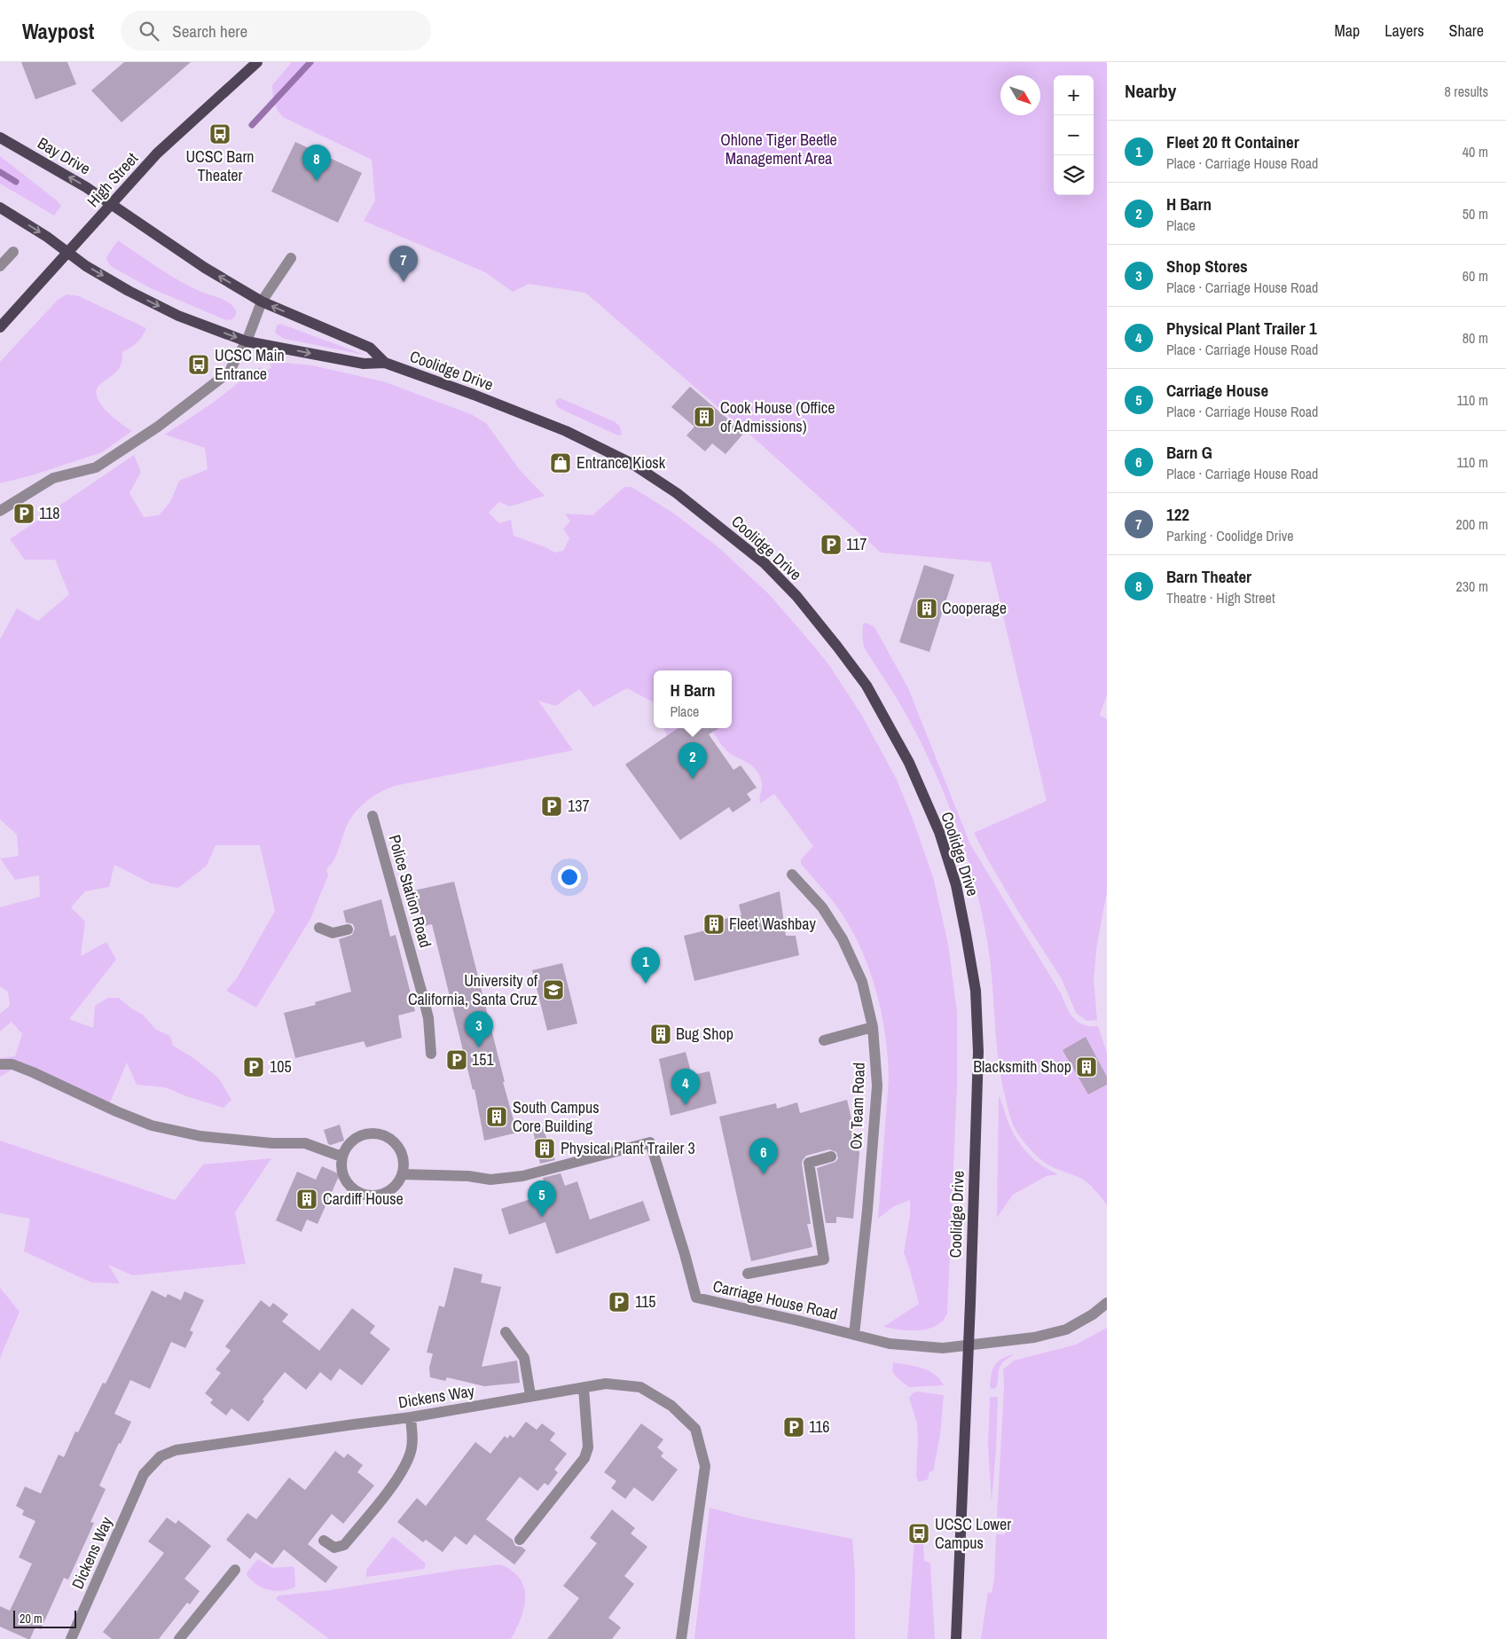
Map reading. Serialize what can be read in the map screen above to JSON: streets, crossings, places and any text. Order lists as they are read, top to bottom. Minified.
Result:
{"streets":{"main road":["Bay Drive","High Street","Coolidge Drive"],"street":["Police Station Road","Ox Team Road","Carriage House Road","Dickens Way"]},"crossings":[["Bay Drive","High Street"],["Bay Drive","Coolidge Drive"],["High Street","Coolidge Drive"],["Coolidge Drive","Carriage House Road"],["Ox Team Road","Carriage House Road"]],"parks":["Ohlone Tiger Beetle Management Area"],"places":{"bus stop":["UCSC Barn Theater","UCSC Main Entrance","UCSC Lower Campus"],"building":["Cook House (Office of Admissions)","Cooperage","Fleet Washbay","Bug Shop","Blacksmith Shop","South Campus Core Building","Physical Plant Trailer 3","Cardiff House"],"shop":["Entrance Kiosk"],"parking":["118","117","137","151","105","115","116"],"school or university":["University of California, Santa Cruz"]},"scale_bar":"20 m","north":"bottom right","page":{"header":"Waypost","search":"Search here","nav":["Map","Layers","Share"],"heading":["Nearby","8 results"],"map_buttons":["+","−"],"list":[{"mark":"1","name":"Fleet 20 ft Container","note":"Place · Carriage House Road","value":"40 m"},{"mark":"2","name":"H Barn","note":"Place","value":"50 m"},{"mark":"3","name":"Shop Stores","note":"Place · Carriage House Road","value":"60 m"},{"mark":"4","name":"Physical Plant Trailer 1","note":"Place · Carriage House Road","value":"80 m"},{"mark":"5","name":"Carriage House","note":"Place · Carriage House Road","value":"110 m"},{"mark":"6","name":"Barn G","note":"Place · Carriage House Road","value":"110 m"},{"mark":"7","name":"122","note":"Parking · Coolidge Drive","value":"200 m"},{"mark":"8","name":"Barn Theater","note":"Theatre · High Street","value":"230 m"}],"pins":["8","7","2","1","3","4","6","5"],"popup":["H Barn","Place"],"scale":"20 m"}}
